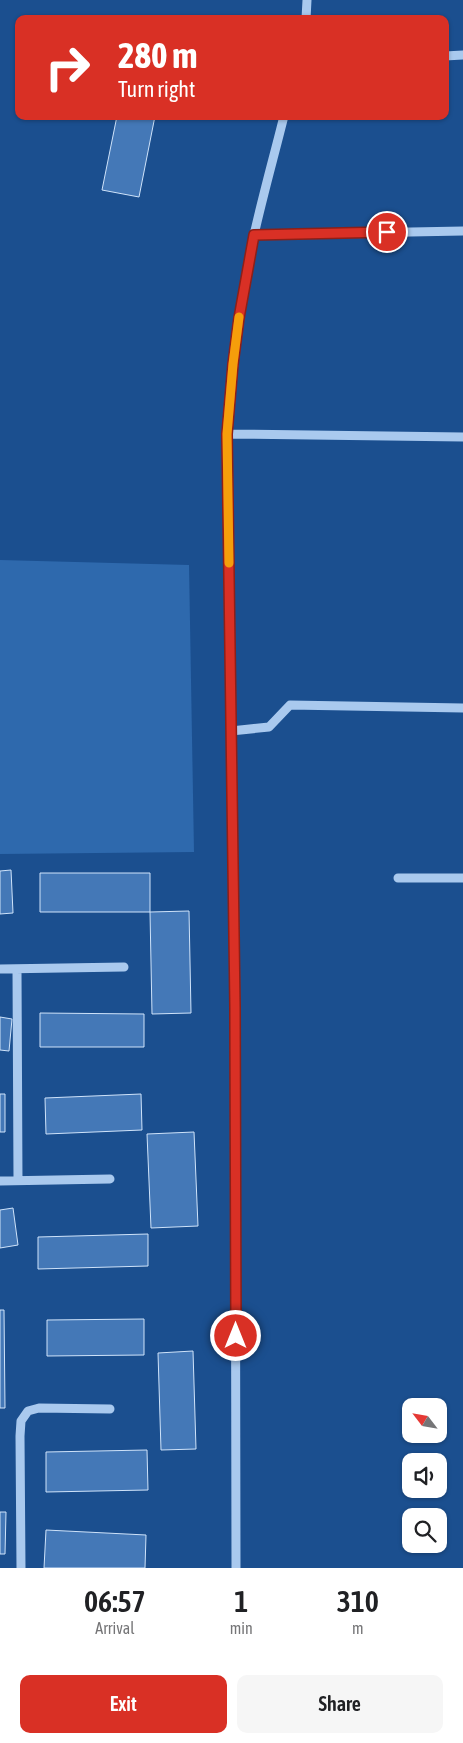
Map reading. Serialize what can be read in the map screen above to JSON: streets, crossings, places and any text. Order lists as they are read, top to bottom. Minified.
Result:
{"north":"top left","page":{"turn":["280 m","Turn right"],"eta":["06:57","Arrival","1","min","310","m"],"buttons":["Exit","Share"]}}
